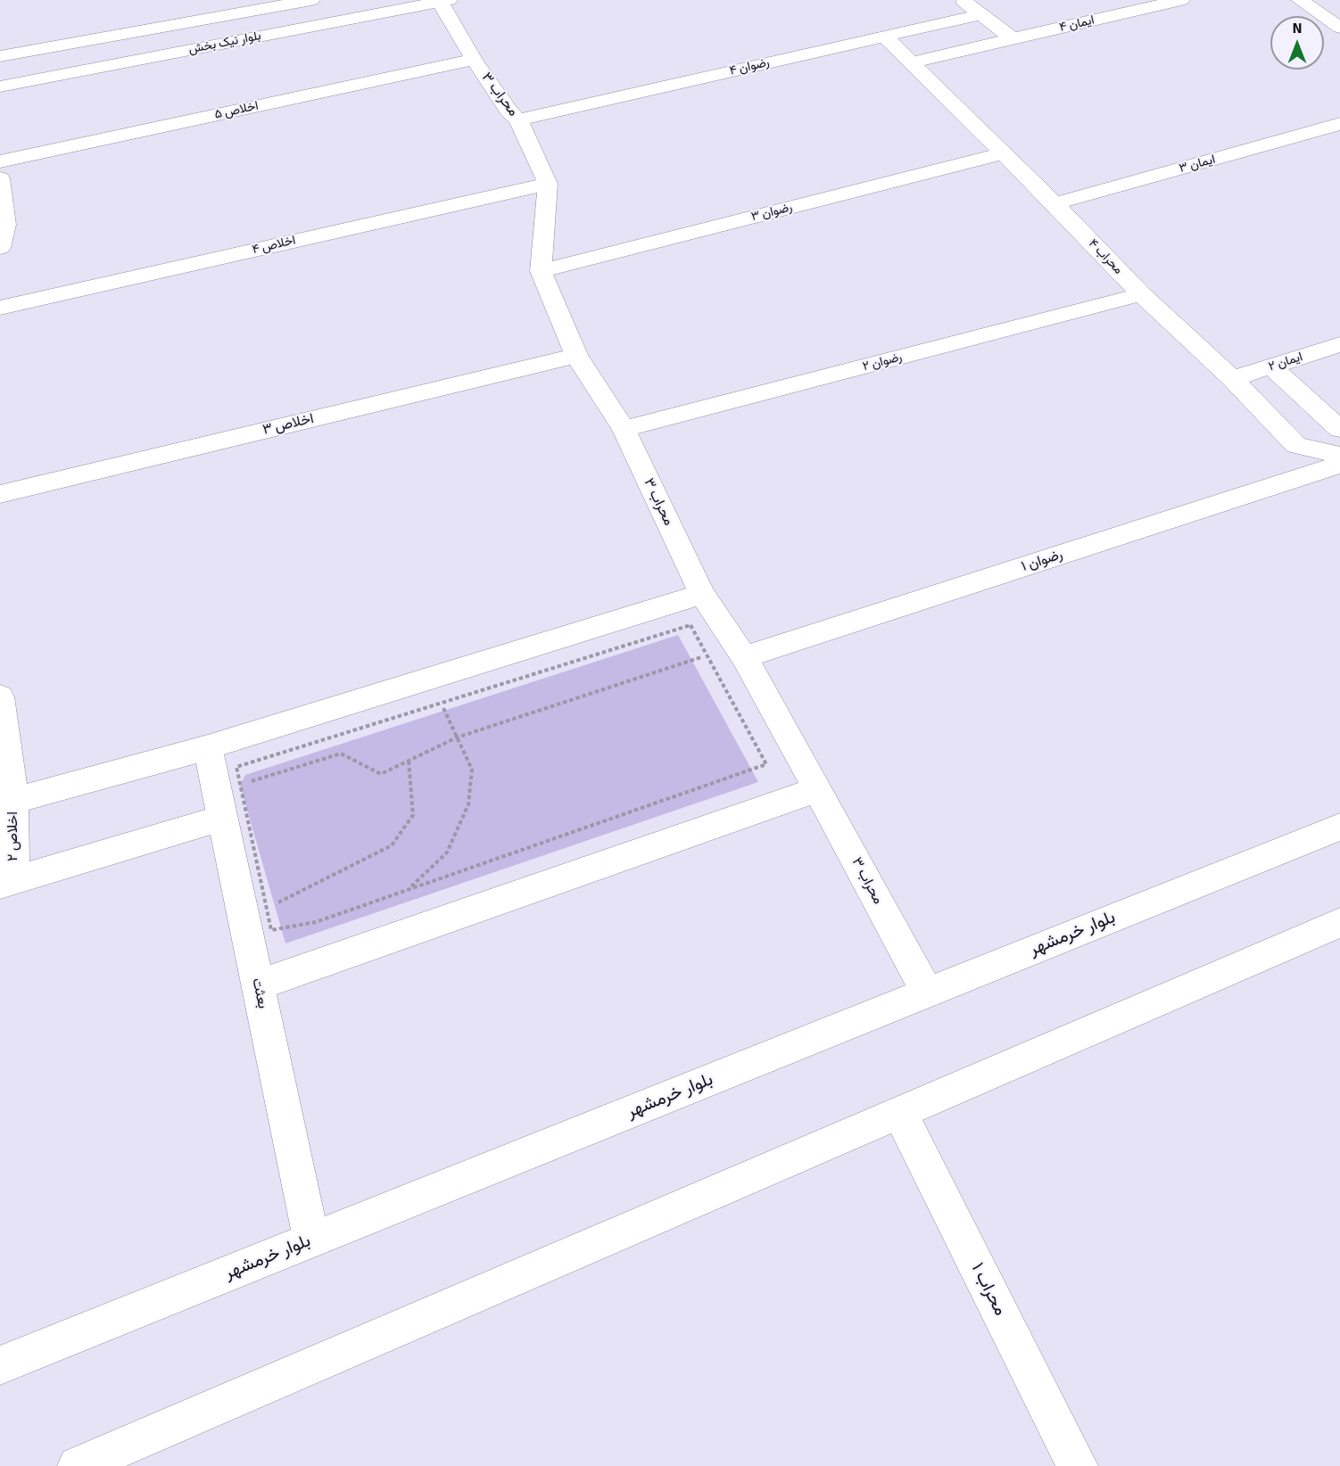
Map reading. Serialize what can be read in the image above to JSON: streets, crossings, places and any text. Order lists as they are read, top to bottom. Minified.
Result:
{"streets":{"street":["ایمان ۴","بلوار نیک بخش","رضوان ۴","محراب ۳","اخلاص ۵","ایمان ۳","رضوان ۳","اخلاص ۴","محراب ۴","رضوان ۲","ایمان ۲","اخلاص ۳","رضوان ۱","اخلاص ۲","بلوار خرمشهر","بعثت","محراب ۱"]},"crossings":[["ایمان ۴","محراب ۴"],["بلوار نیک بخش","محراب ۳"],["رضوان ۴","محراب ۳"],["رضوان ۴","محراب ۴"],["محراب ۳","اخلاص ۵"],["محراب ۳","رضوان ۳"],["محراب ۳","اخلاص ۴"],["محراب ۳","رضوان ۲"],["محراب ۳","اخلاص ۳"],["محراب ۳","رضوان ۱"],["محراب ۳","بلوار خرمشهر"],["ایمان ۳","محراب ۴"],["رضوان ۳","محراب ۴"],["محراب ۴","رضوان ۲"],["محراب ۴","ایمان ۲"],["بلوار خرمشهر","بعثت"]],"north":"top"}
